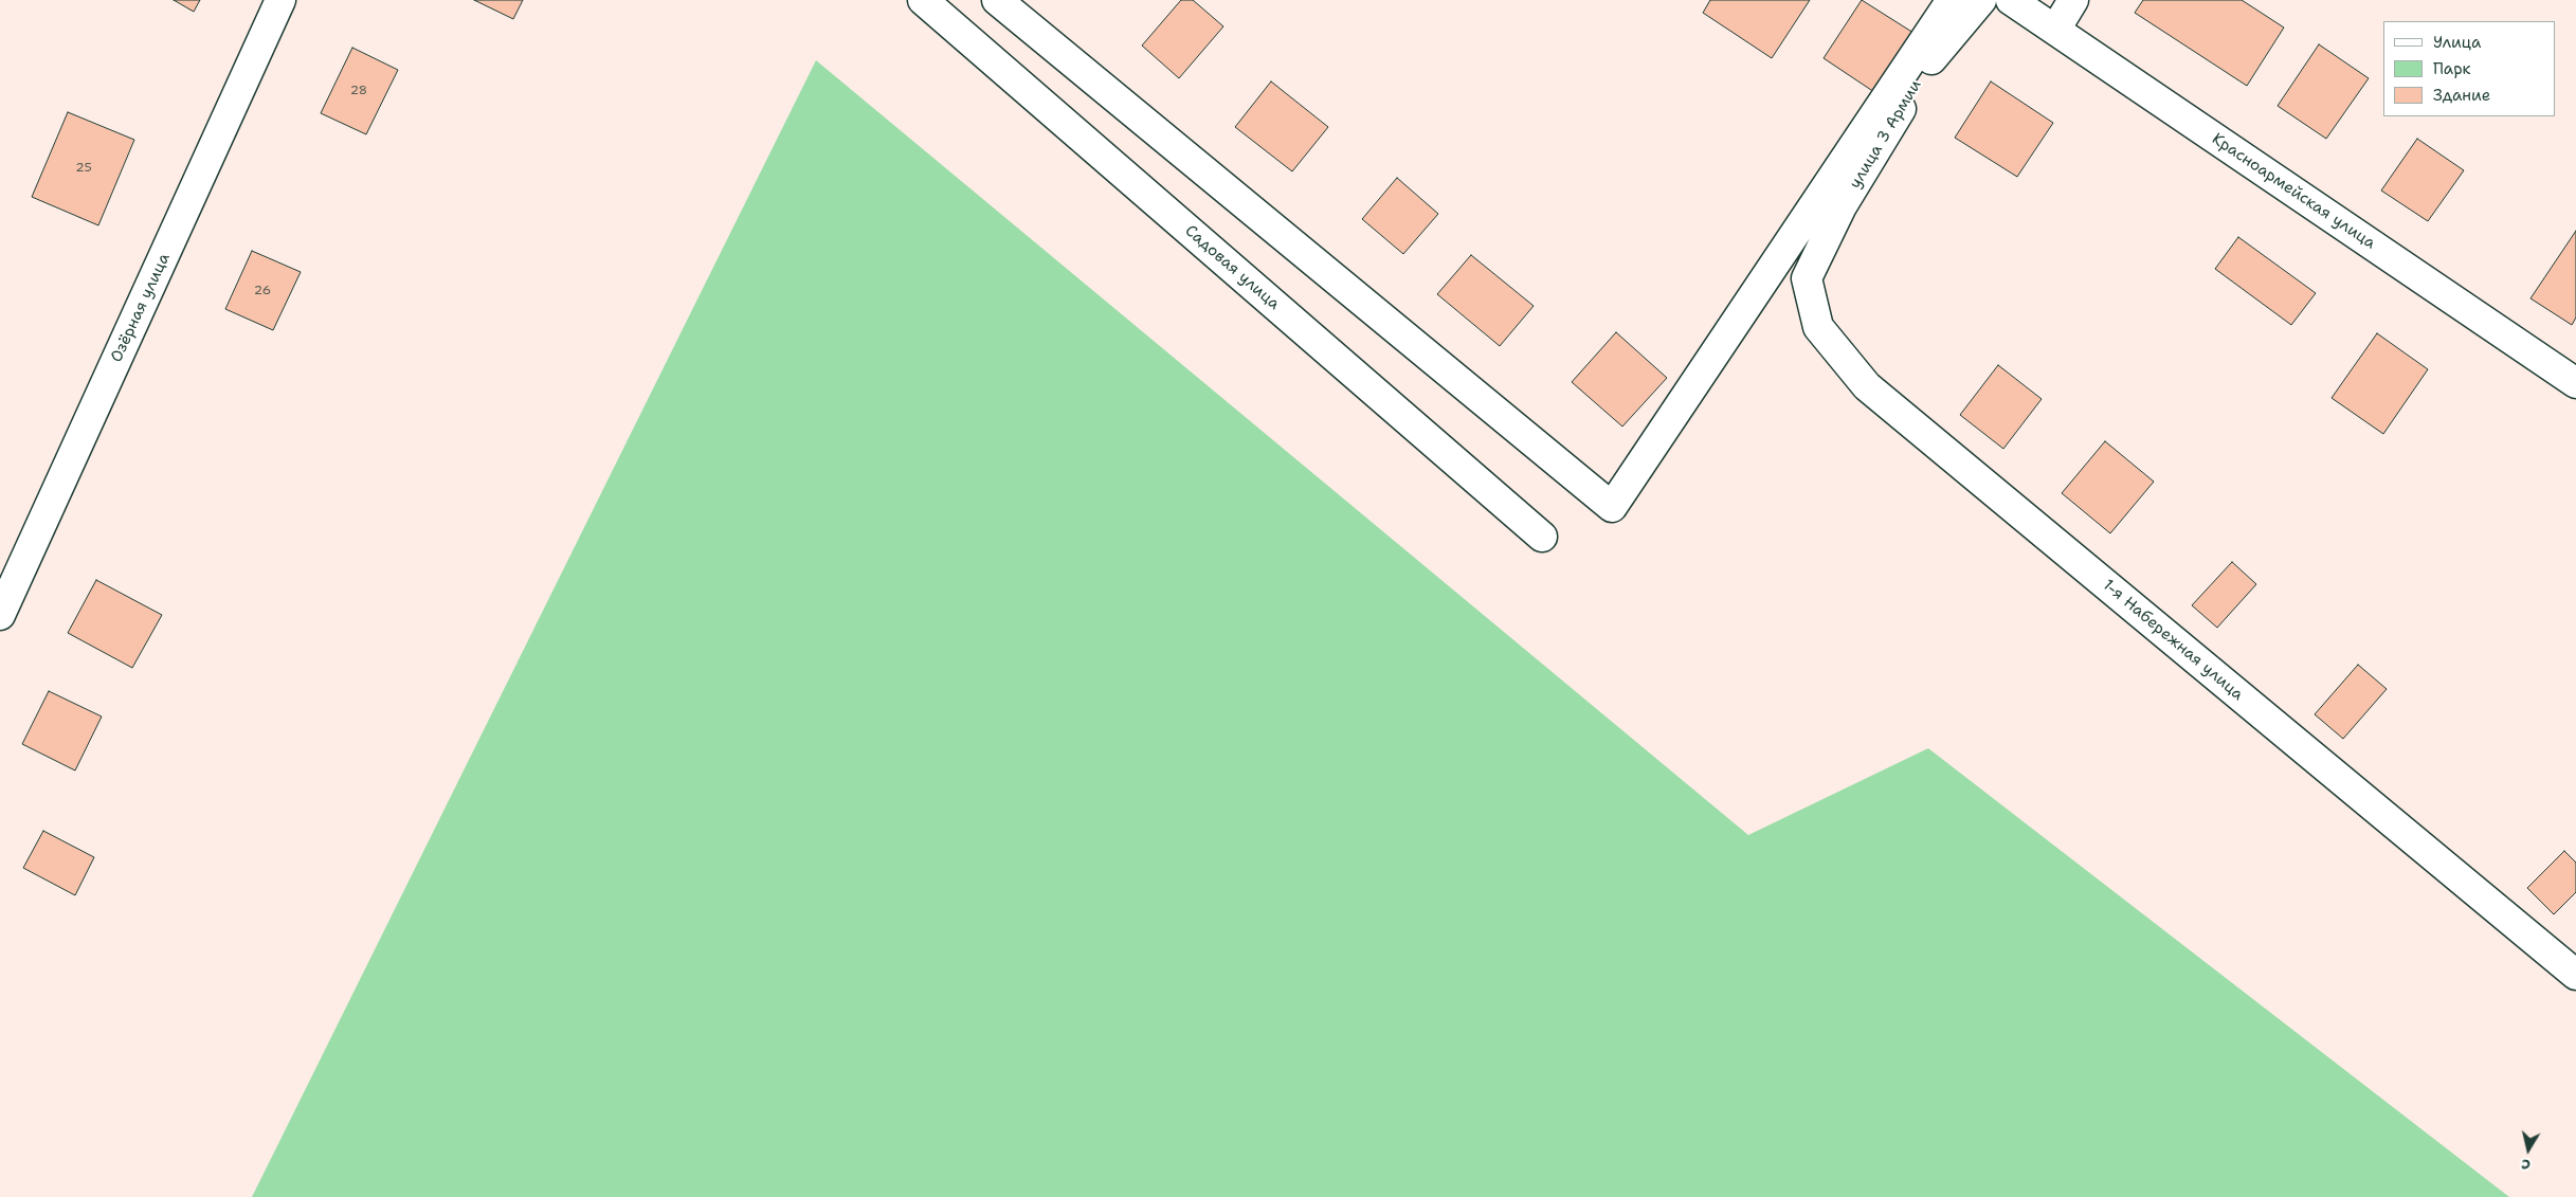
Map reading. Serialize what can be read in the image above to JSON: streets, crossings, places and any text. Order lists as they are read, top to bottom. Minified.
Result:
{"streets":{"street":["улица 3 Армии","Красноармейская улица","Садовая улица","Озёрная улица","1-я Набережная улица"]},"crossings":[["улица 3 Армии","1-я Набережная улица"]],"house_numbers":["28","25","26"],"legend":["Улица","Парк","Здание"],"north":"bottom"}
